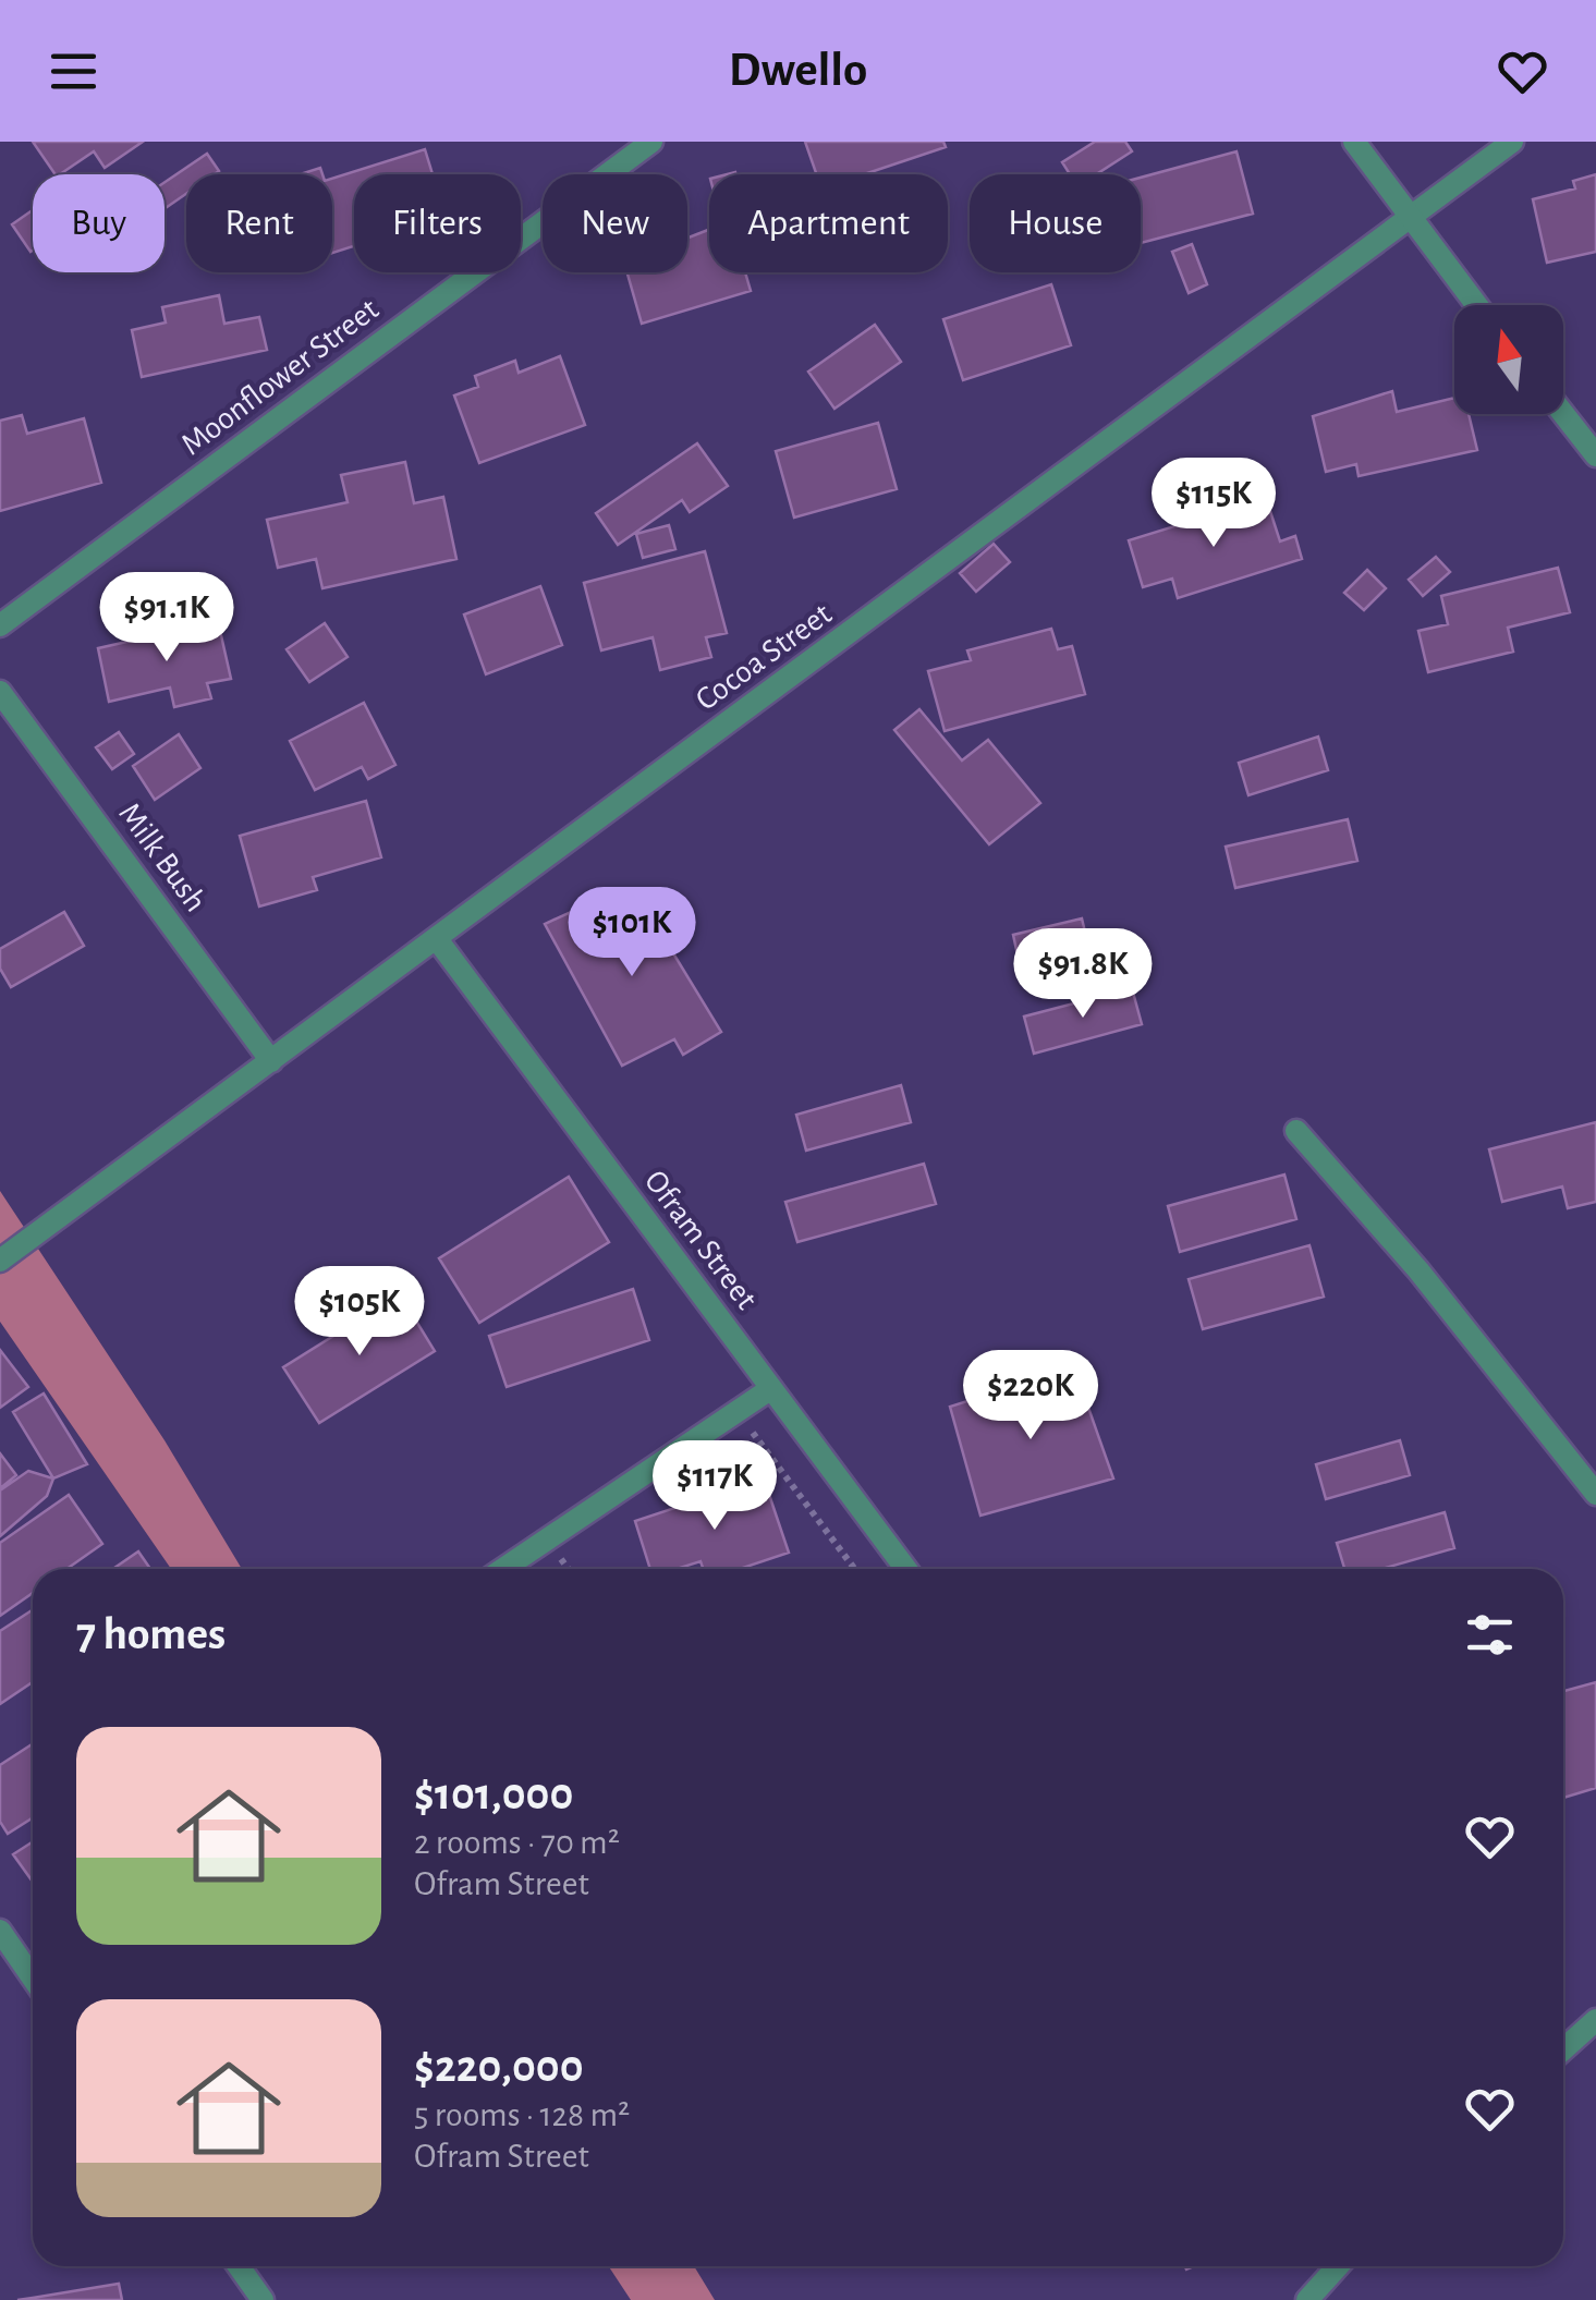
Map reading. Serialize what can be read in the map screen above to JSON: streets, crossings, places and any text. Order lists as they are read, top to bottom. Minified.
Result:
{"streets":{"street":["Moonflower Street","Cocoa Street","Milk Bush","Ofram Street"]},"crossings":[["Cocoa Street","Milk Bush"],["Cocoa Street","Ofram Street"]],"north":"top","page":{"header":"Dwello","chip":["Buy","Rent","Filters","New","Apartment","House"],"price":["$115K","$91.1K","$101K","$91.8K","$105K","$220K","$117K"],"heading":"7 homes","list":[{"name":"$101,000","note":"2 rooms · 70 m² · Ofram Street"},{"name":"$220,000","note":"5 rooms · 128 m² · Ofram Street"}]}}
